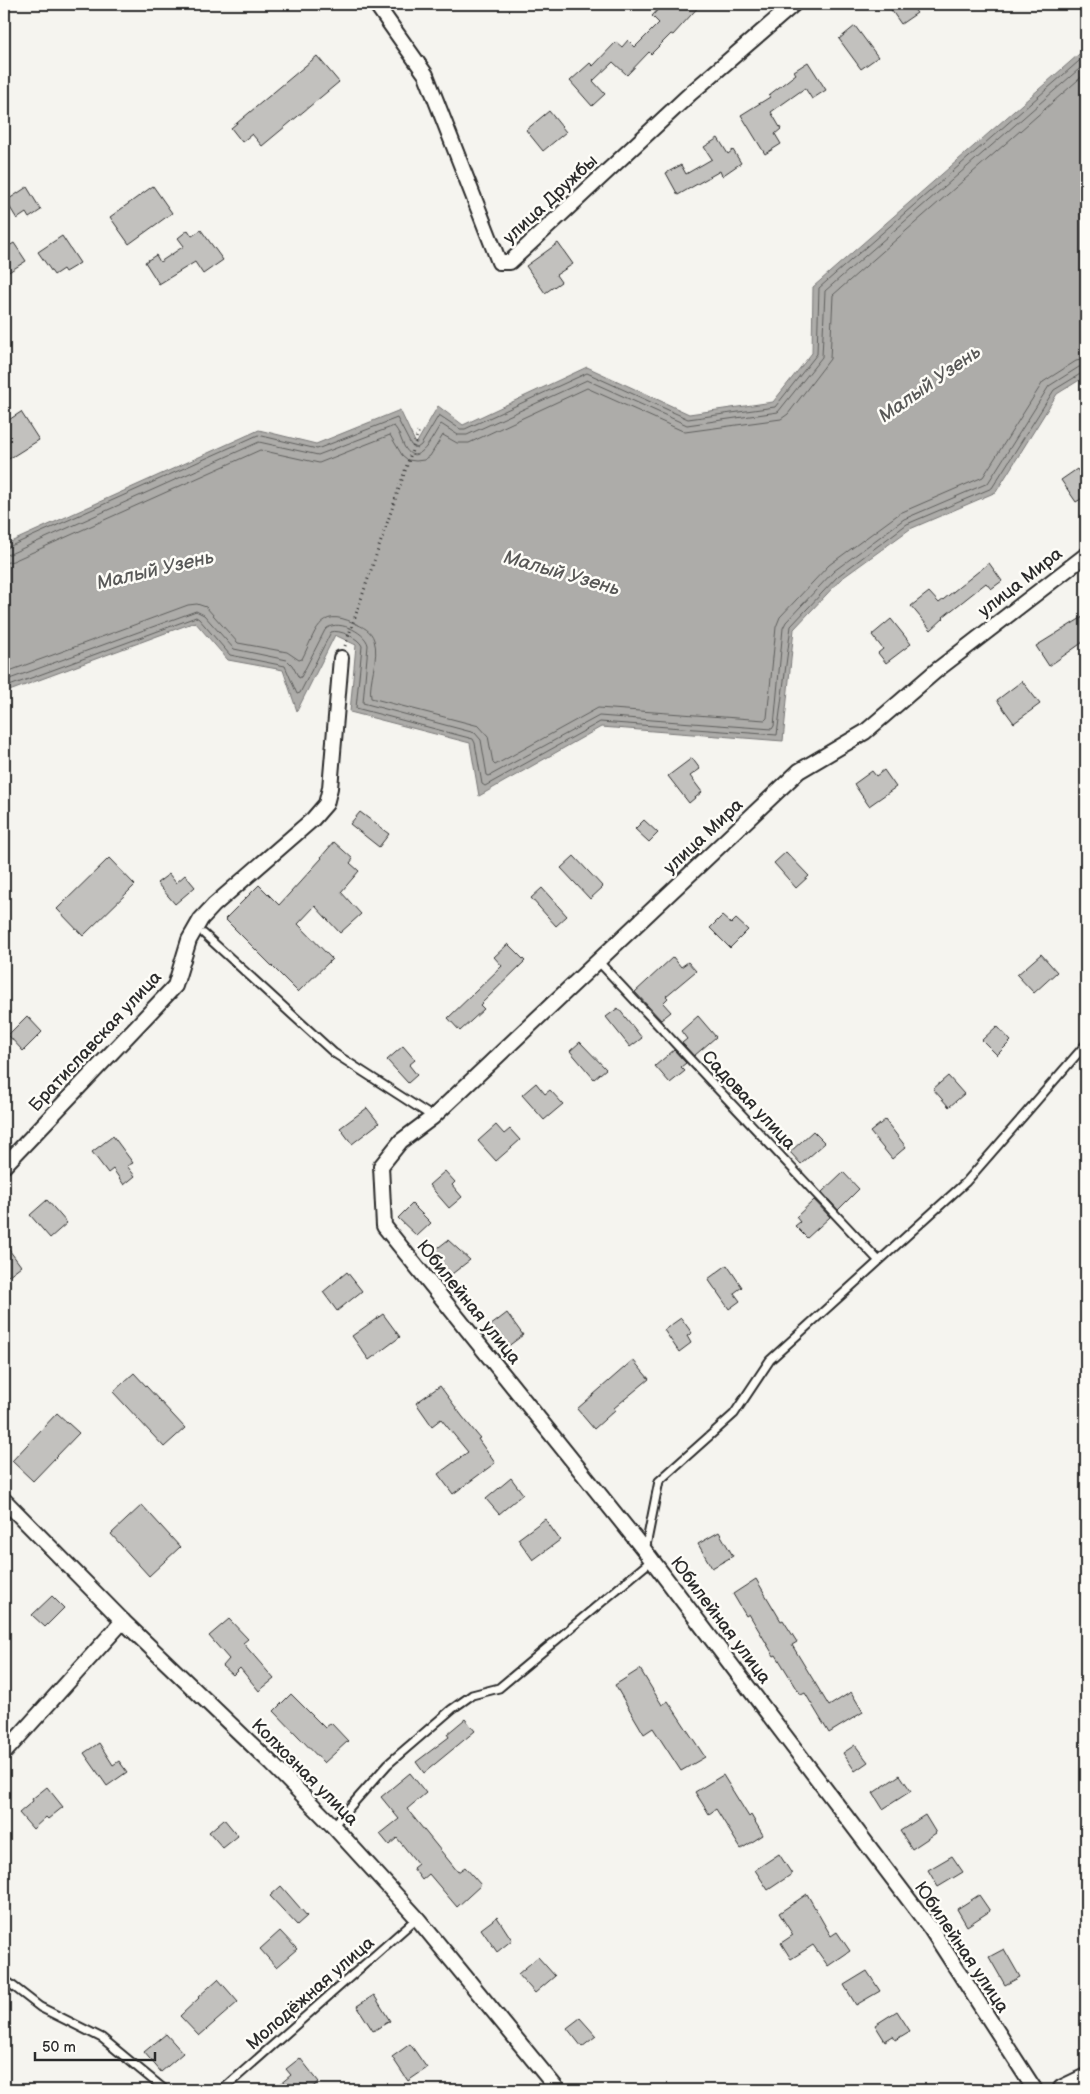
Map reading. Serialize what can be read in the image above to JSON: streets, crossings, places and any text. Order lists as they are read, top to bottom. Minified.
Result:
{"streets":{"street":["улица Дружбы","улица Мира","Братиславская улица","Юбилейная улица","Колхозная улица"],"lane":["Садовая улица","Молодёжная улица"]},"crossings":[["улица Мира","Садовая улица"],["улица Мира","Юбилейная улица"],["Колхозная улица","Молодёжная улица"]],"water":["Малый Узень"],"scale_bar":"50 m"}
